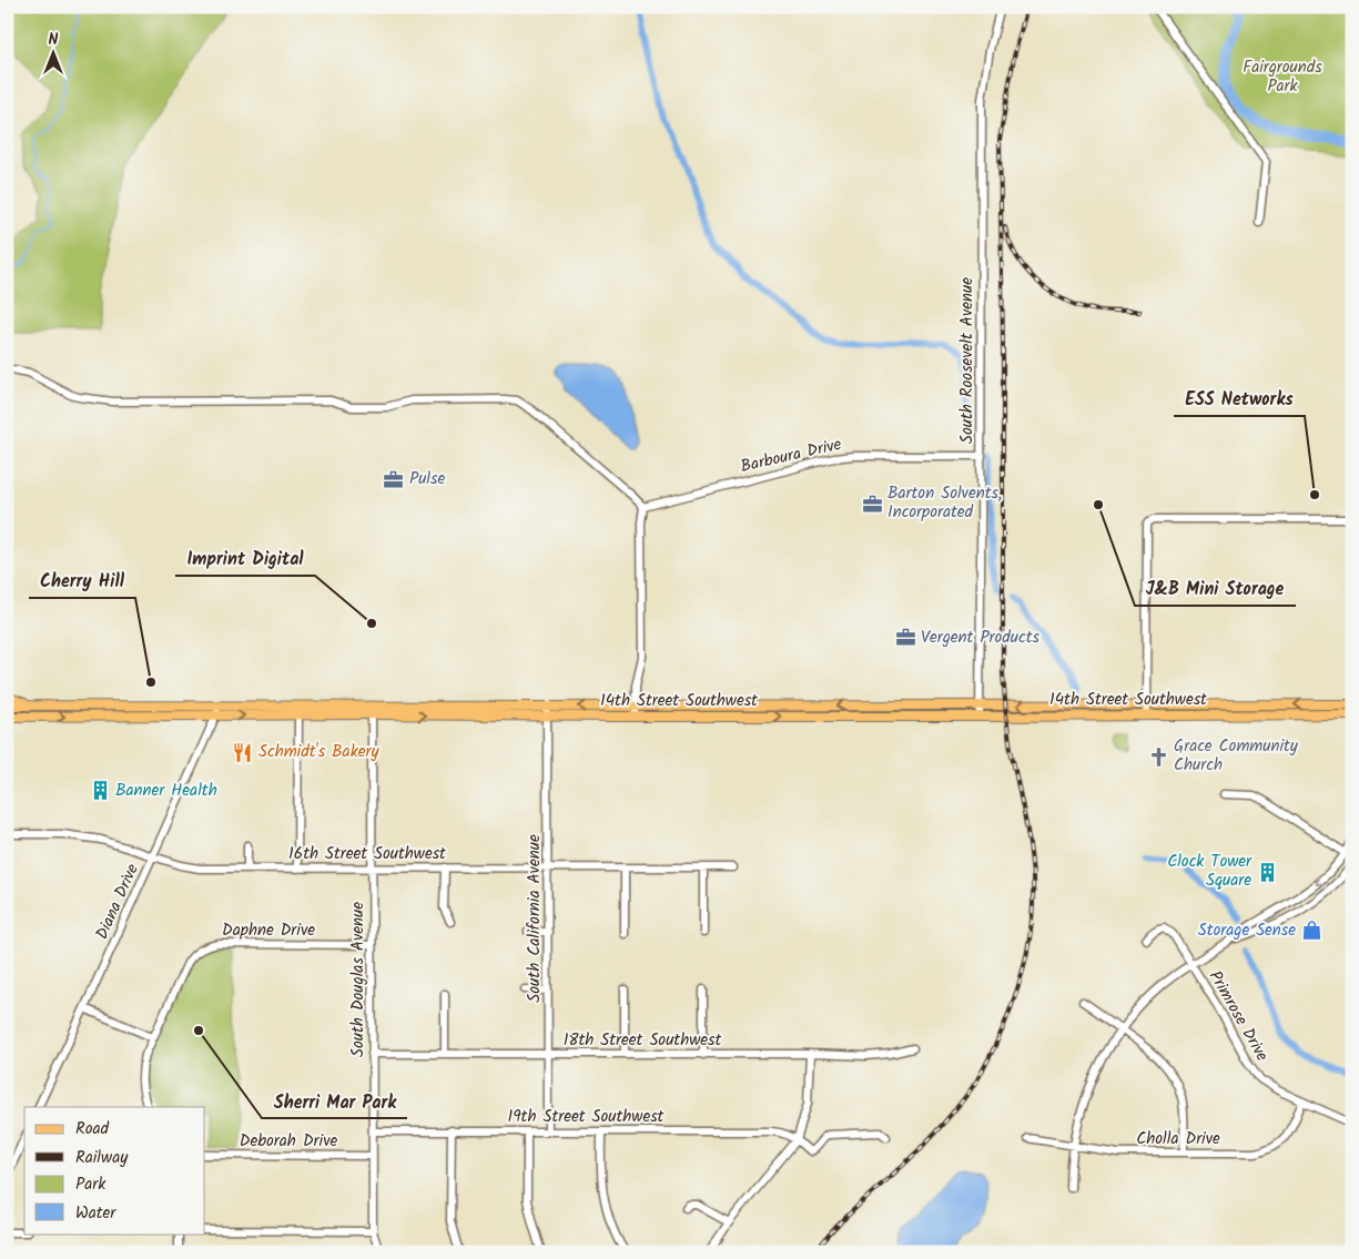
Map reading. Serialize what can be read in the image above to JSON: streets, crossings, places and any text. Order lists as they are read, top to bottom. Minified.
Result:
{"streets":{"main road":["14th Street Southwest"],"street":["South Roosevelt Avenue","Barboura Drive","16th Street Southwest","Diana Drive","South California Avenue","Daphne Drive","South Douglas Avenue","Primrose Drive","18th Street Southwest","19th Street Southwest","Cholla Drive","Deborah Drive"]},"crossings":[["South Roosevelt Avenue","Barboura Drive"],["South Roosevelt Avenue","14th Street Southwest"],["14th Street Southwest","Diana Drive"],["14th Street Southwest","South California Avenue"],["14th Street Southwest","South Douglas Avenue"],["16th Street Southwest","Diana Drive"],["16th Street Southwest","South California Avenue"],["16th Street Southwest","South Douglas Avenue"],["South California Avenue","18th Street Southwest"],["South California Avenue","19th Street Southwest"],["Daphne Drive","South Douglas Avenue"],["South Douglas Avenue","18th Street Southwest"],["South Douglas Avenue","19th Street Southwest"],["South Douglas Avenue","Deborah Drive"],["Primrose Drive","Cholla Drive"]],"parks":["Fairgrounds Park"],"places":{"office":["Pulse","Barton Solvents, Incorporated","Vergent Products"],"other":["ESS Networks","J&B Mini Storage","Imprint Digital","Cherry Hill","Sherri Mar Park"],"restaurant":["Schmidt's Bakery"],"church":["Grace Community Church"],"building":["Banner Health","Clock Tower Square"],"shop":["Storage Sense"]},"legend":["Road","Railway","Park","Water"],"north":"top"}
